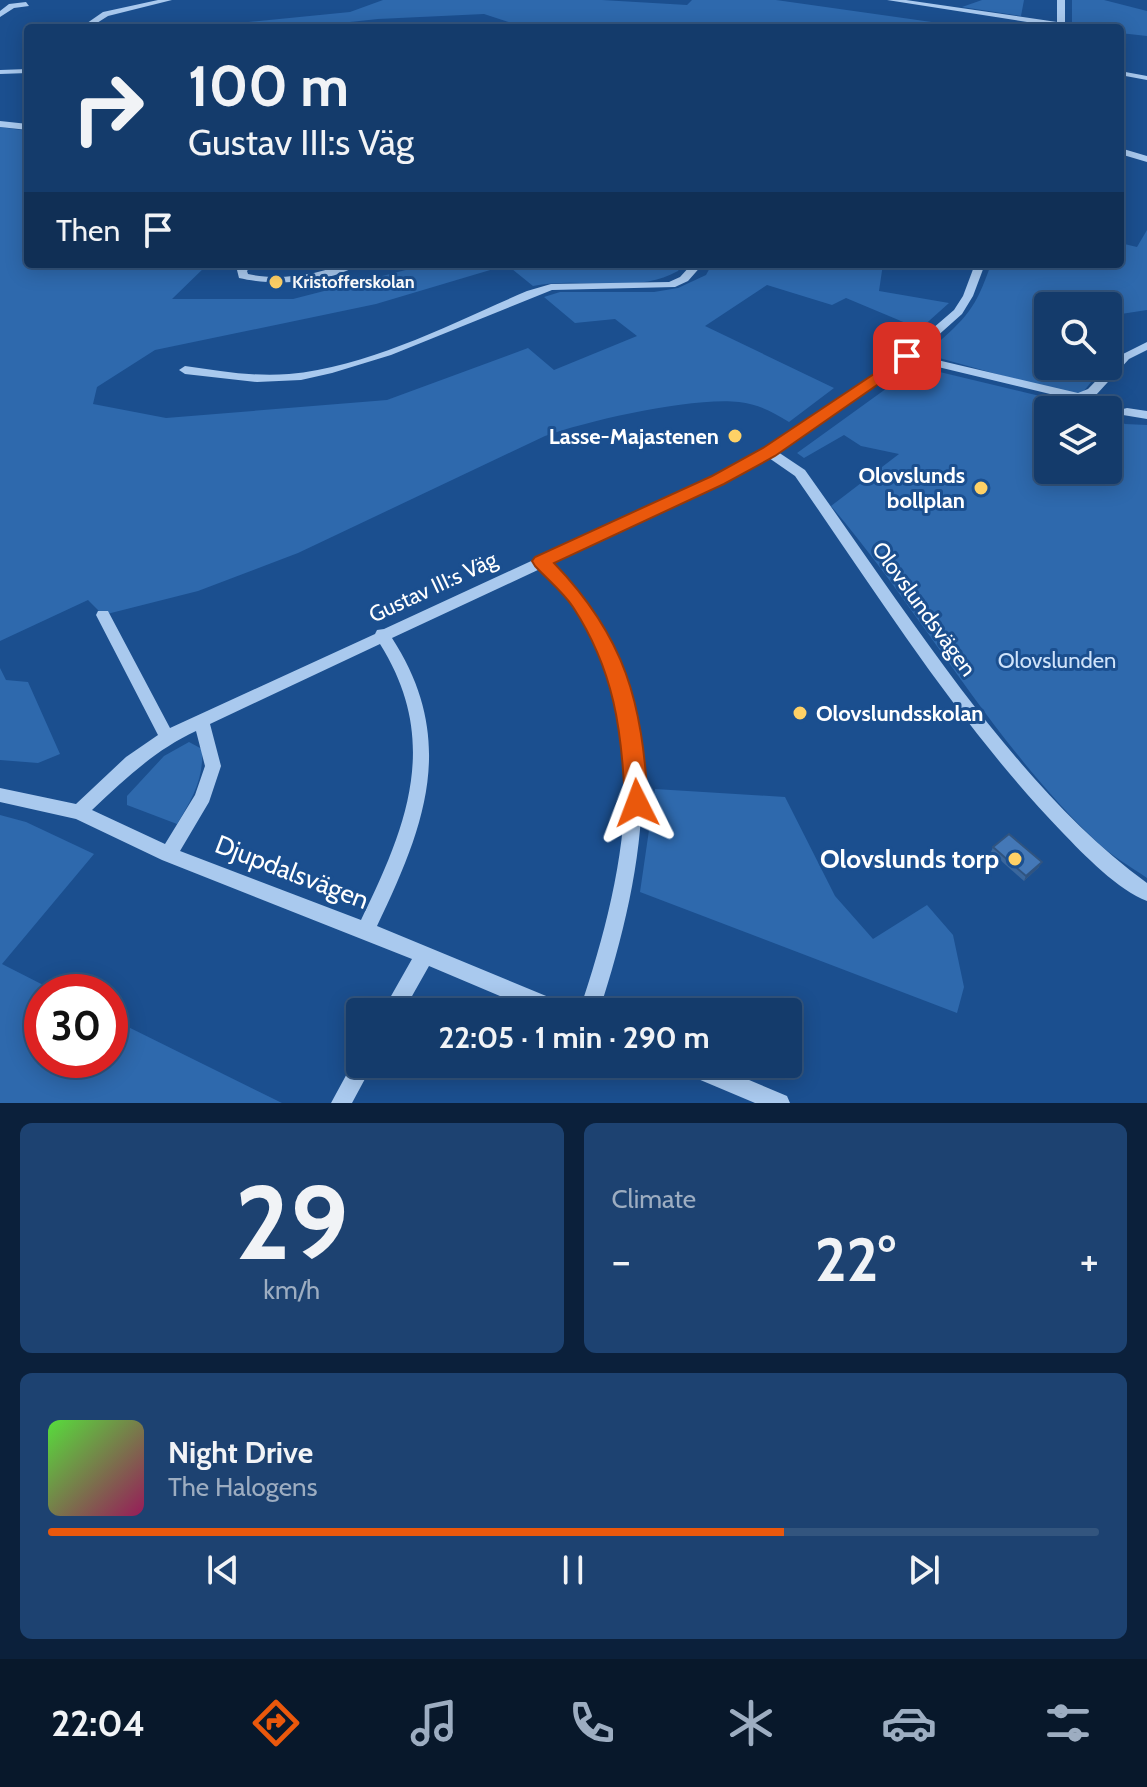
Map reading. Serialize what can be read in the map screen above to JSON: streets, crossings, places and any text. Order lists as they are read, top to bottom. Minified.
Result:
{"streets":{"street":["Gustav III:s Väg","Olovslundsvägen","Djupdalsvägen"]},"crossings":[["Gustav III:s Väg","Olovslundsvägen"],["Gustav III:s Väg","Djupdalsvägen"]],"parks":["Olovslunden"],"places":["Kristofferskolan","Lasse-Majastenen","Olovslunds bollplan","Olovslundsskolan","Olovslunds torp"],"page":{"turn":["100 m","Gustav III:s Väg"],"then":"Then","limit":"30","trip":"22:05 · 1 min · 290 m","tile":[["29","km/h"],"Climate"],"heat":["−","22°","+"],"song":["Night Drive","The Halogens"],"tabs":"22:04"}}
